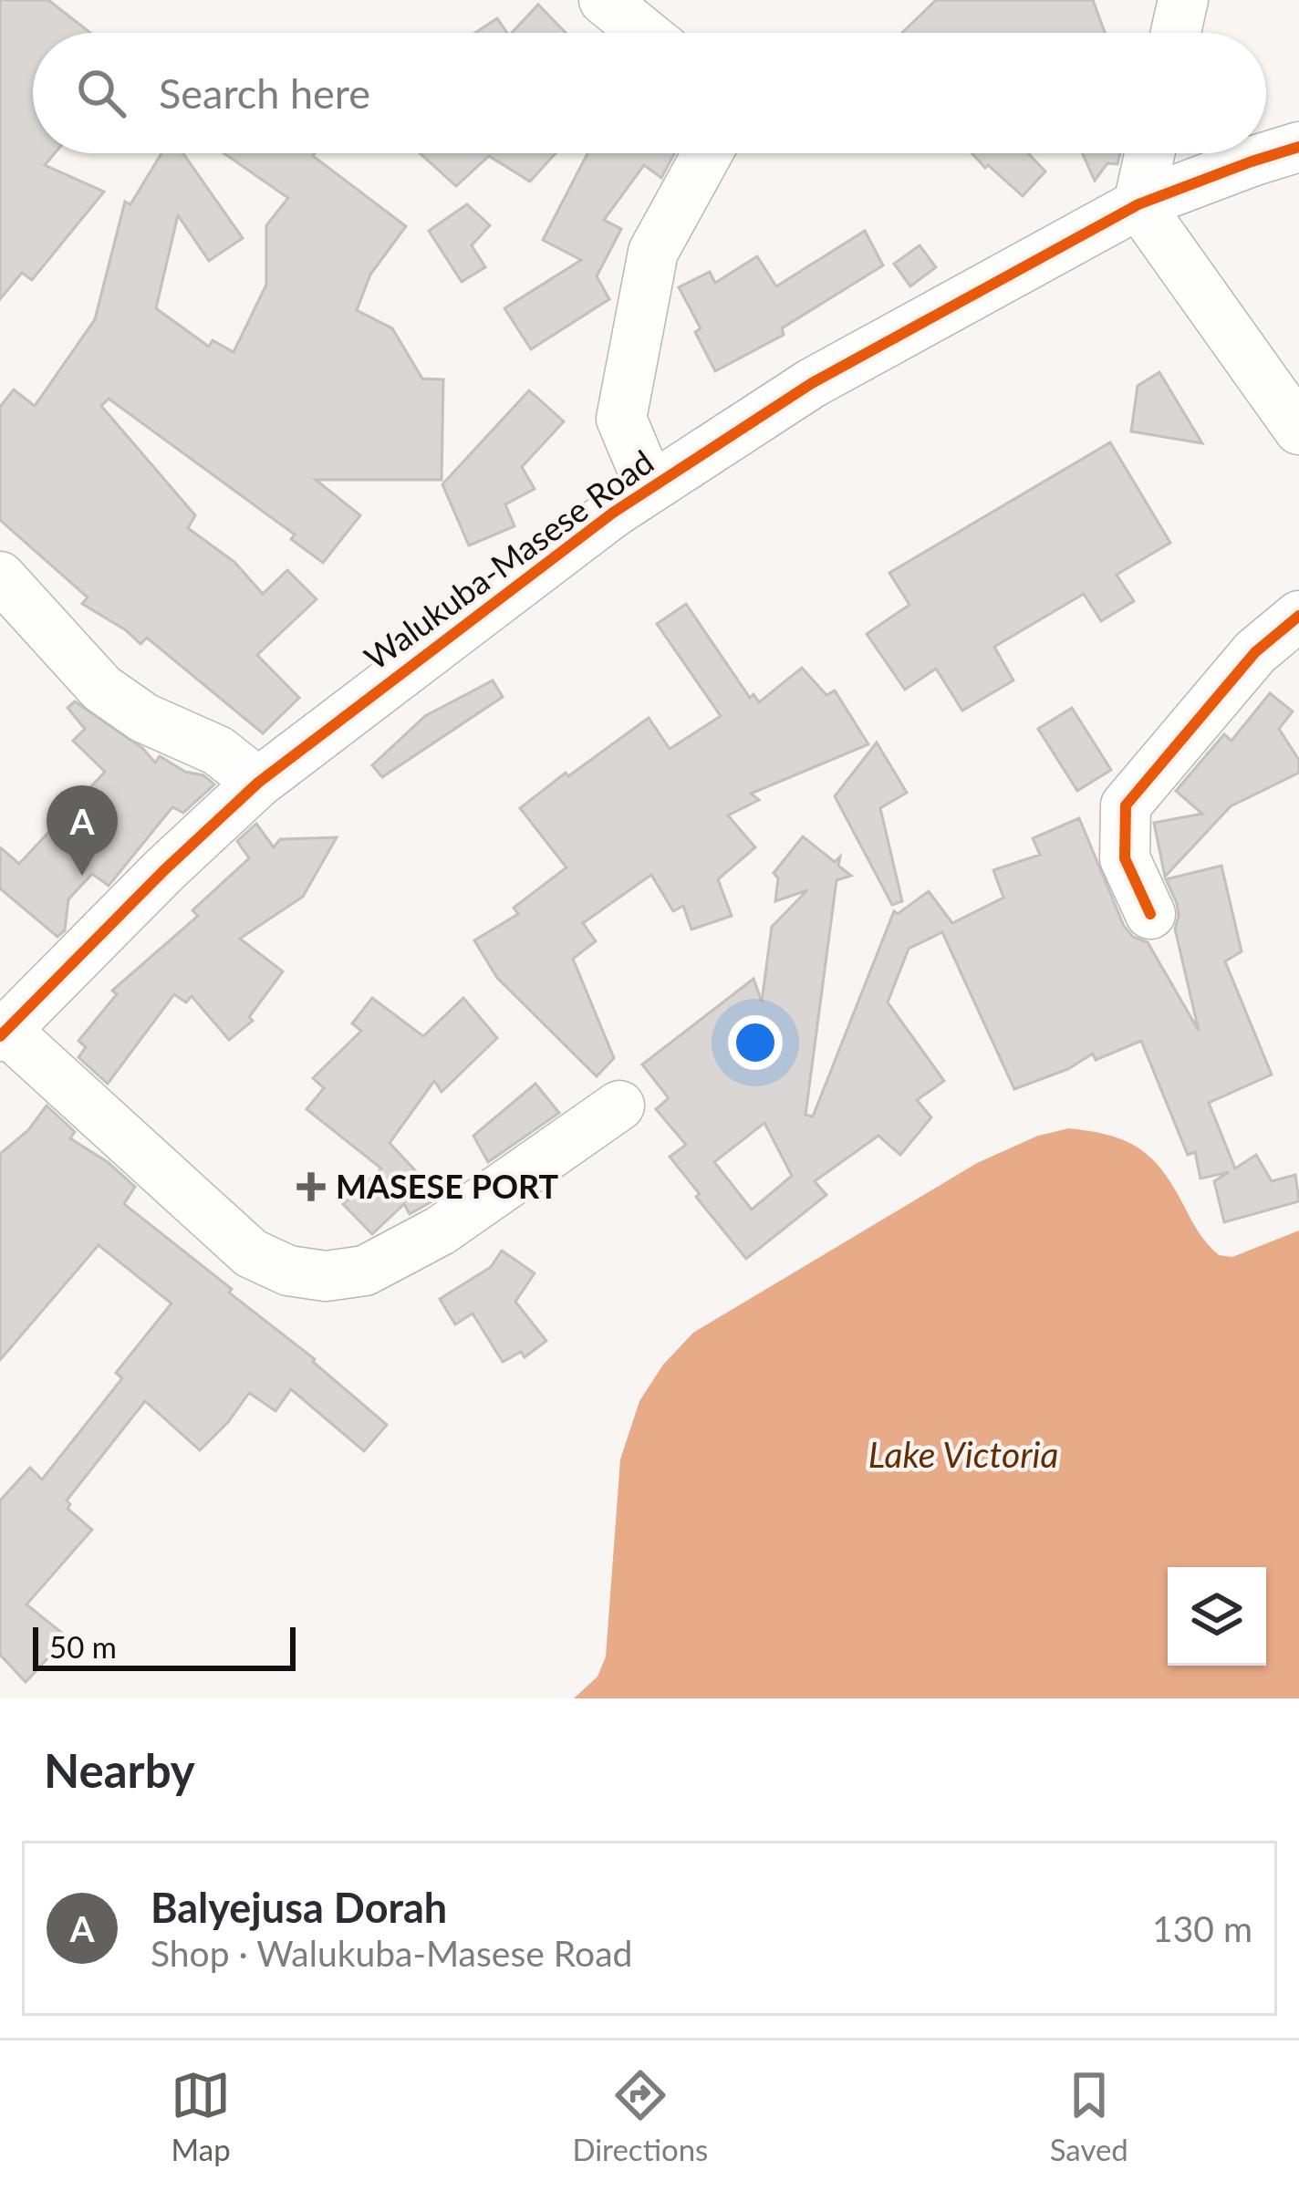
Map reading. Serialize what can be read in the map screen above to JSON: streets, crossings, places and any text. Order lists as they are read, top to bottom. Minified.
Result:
{"streets":{"street":["Walukuba-Masese Road"]},"water":["Lake Victoria"],"places":{"health":["MASESE PORT"]},"scale_bar":"50 m","page":{"search":"Search here","pins":"A","scale":"50 m","heading":"Nearby","list":[{"mark":"A","name":"Balyejusa Dorah","note":"Shop · Walukuba-Masese Road","value":"130 m"}],"nav":["Map","Directions","Saved"]}}
